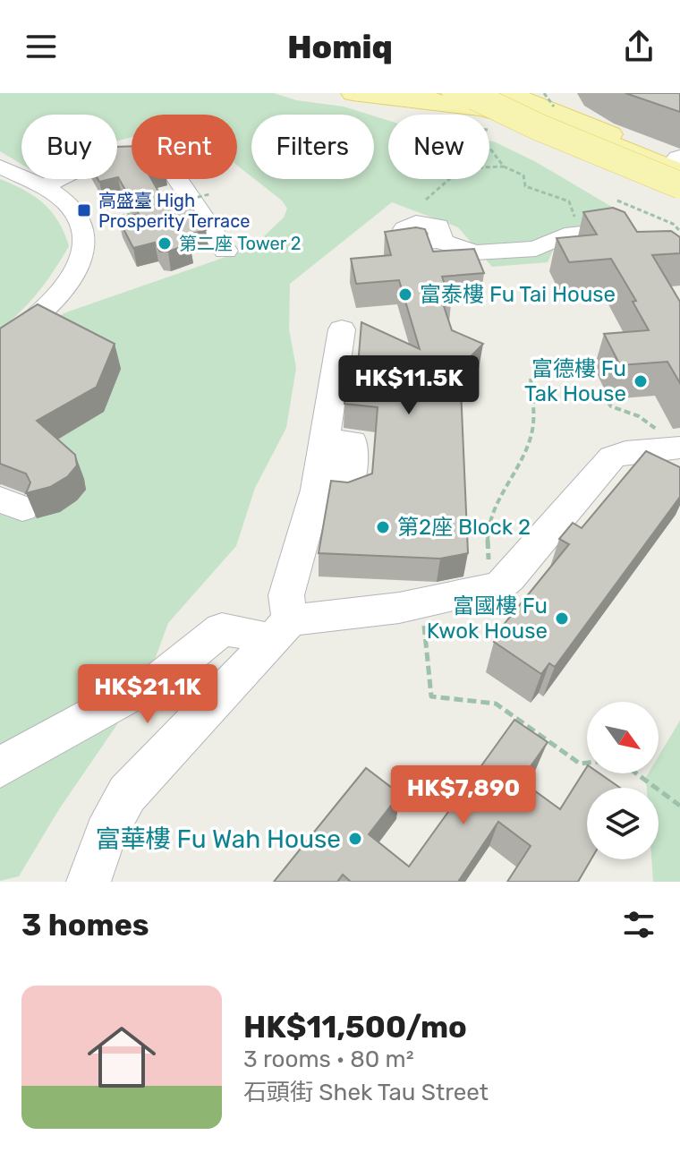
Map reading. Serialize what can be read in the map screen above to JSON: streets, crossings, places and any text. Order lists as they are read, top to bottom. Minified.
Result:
{"places":{"transit":["高盛臺 High Prosperity Terrace"],"other":["第二座 Tower 2","富泰樓 Fu Tai House","富德樓 Fu Tak House","第2座 Block 2","富國樓 Fu Kwok House","富華樓 Fu Wah House"]},"north":"bottom right","page":{"header":"Homiq","chip":["Buy","Rent","Filters","New"],"price":["HK$11.5K","HK$21.1K","HK$7,890"],"heading":"3 homes","list":[{"name":"HK$11,500/mo","note":"3 rooms · 80 m² · 石頭街 Shek Tau Street"}]}}
